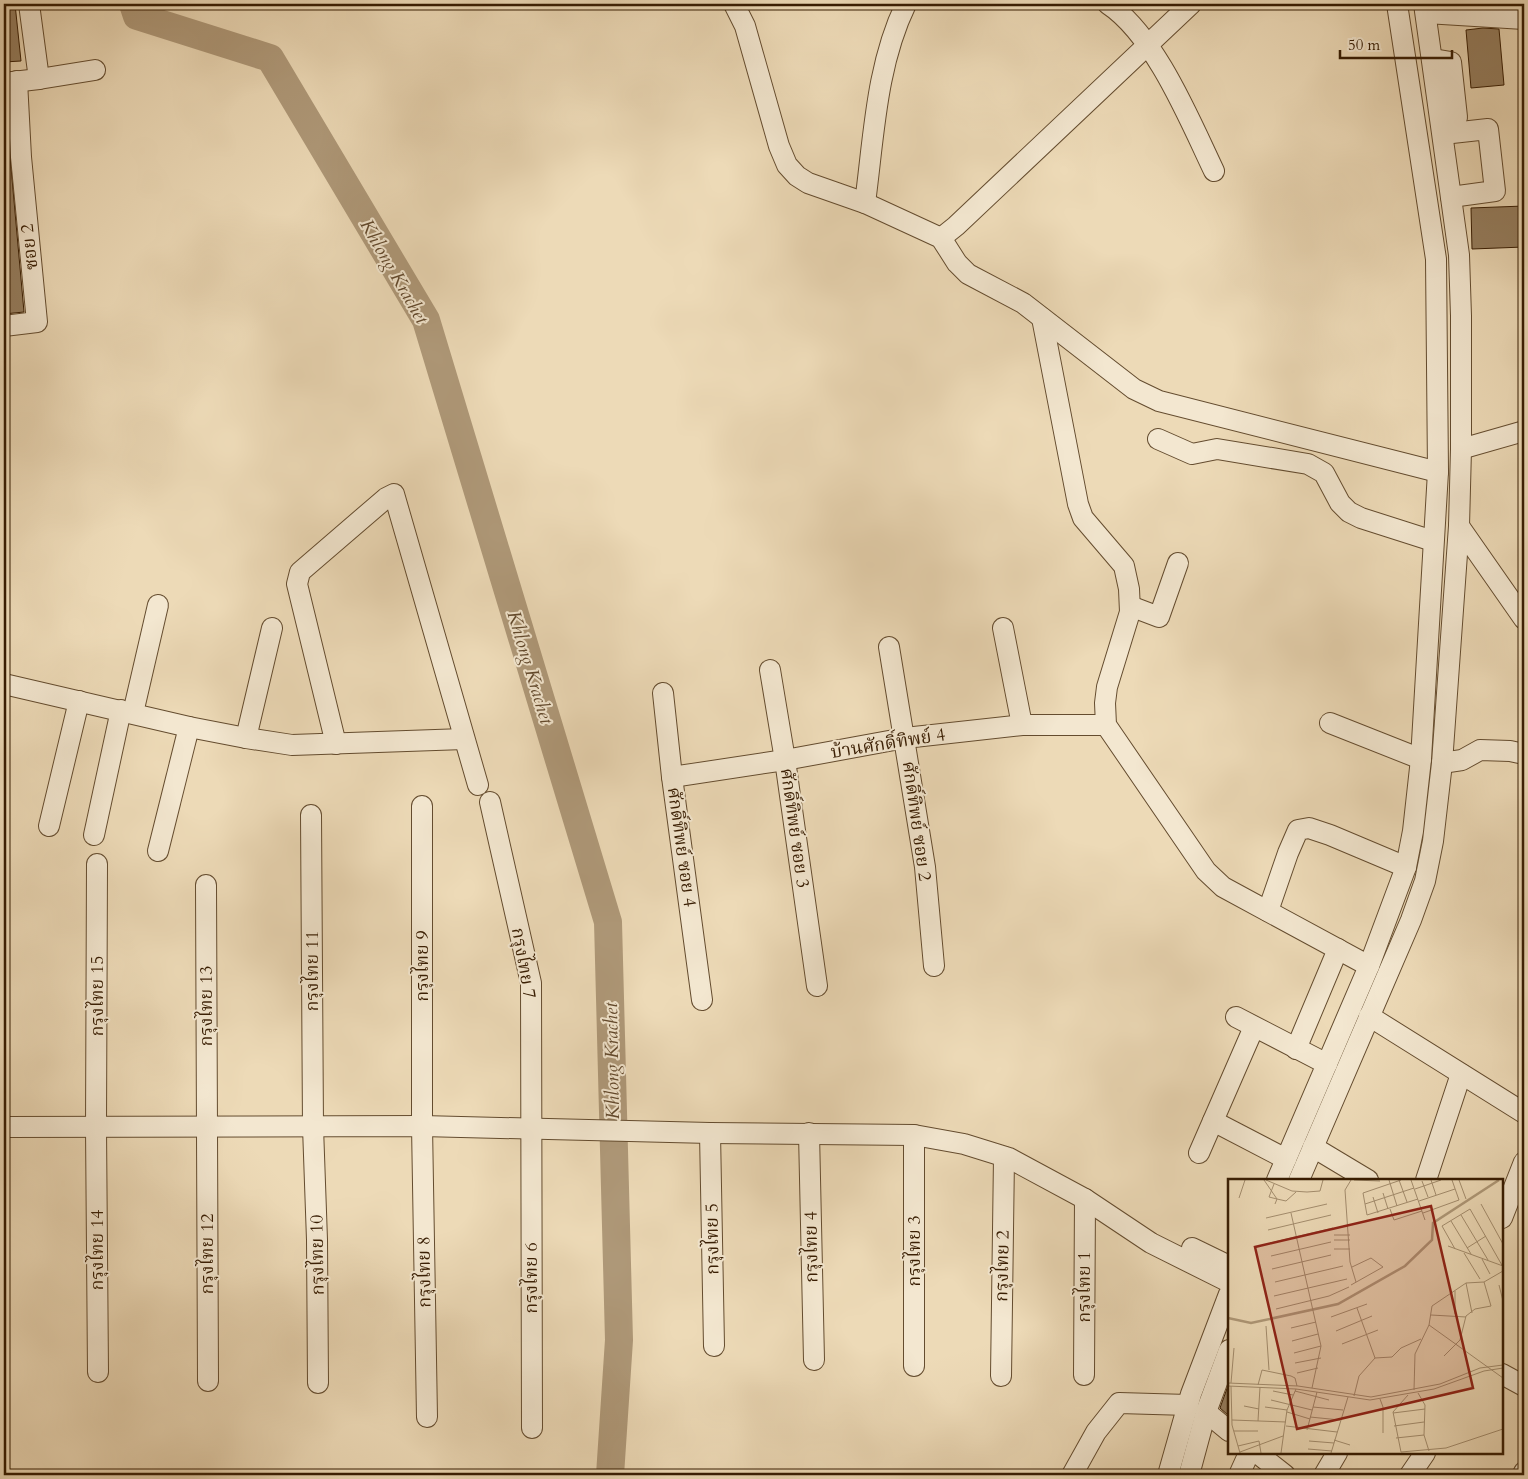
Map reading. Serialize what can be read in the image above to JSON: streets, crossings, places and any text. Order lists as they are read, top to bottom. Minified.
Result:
{"streets":{"street":["ซอย 2","บ้านศักดิ์ทิพย์ 4","ศักดิ์ทิพย์ ซอย 2","ศักดิ์ทิพย์ ซอย 3","ศักดิ์ทิพย์ ซอย 4","กรุงไทย 7","กรุงไทย 9","กรุงไทย 11","กรุงไทย 15","กรุงไทย 13","กรุงไทย 5","กรุงไทย 4","กรุงไทย 14","กรุงไทย 3","กรุงไทย 12","กรุงไทย 10","กรุงไทย 2","กรุงไทย 8","กรุงไทย 6","กรุงไทย 1"]},"crossings":[["บ้านศักดิ์ทิพย์ 4","ศักดิ์ทิพย์ ซอย 2"],["บ้านศักดิ์ทิพย์ 4","ศักดิ์ทิพย์ ซอย 3"],["บ้านศักดิ์ทิพย์ 4","ศักดิ์ทิพย์ ซอย 4"],["กรุงไทย 7","กรุงไทย 6"],["กรุงไทย 9","กรุงไทย 8"],["กรุงไทย 11","กรุงไทย 10"],["กรุงไทย 15","กรุงไทย 14"],["กรุงไทย 13","กรุงไทย 12"]],"water":["Khlong Krachet"],"scale_bar":"50 m"}
